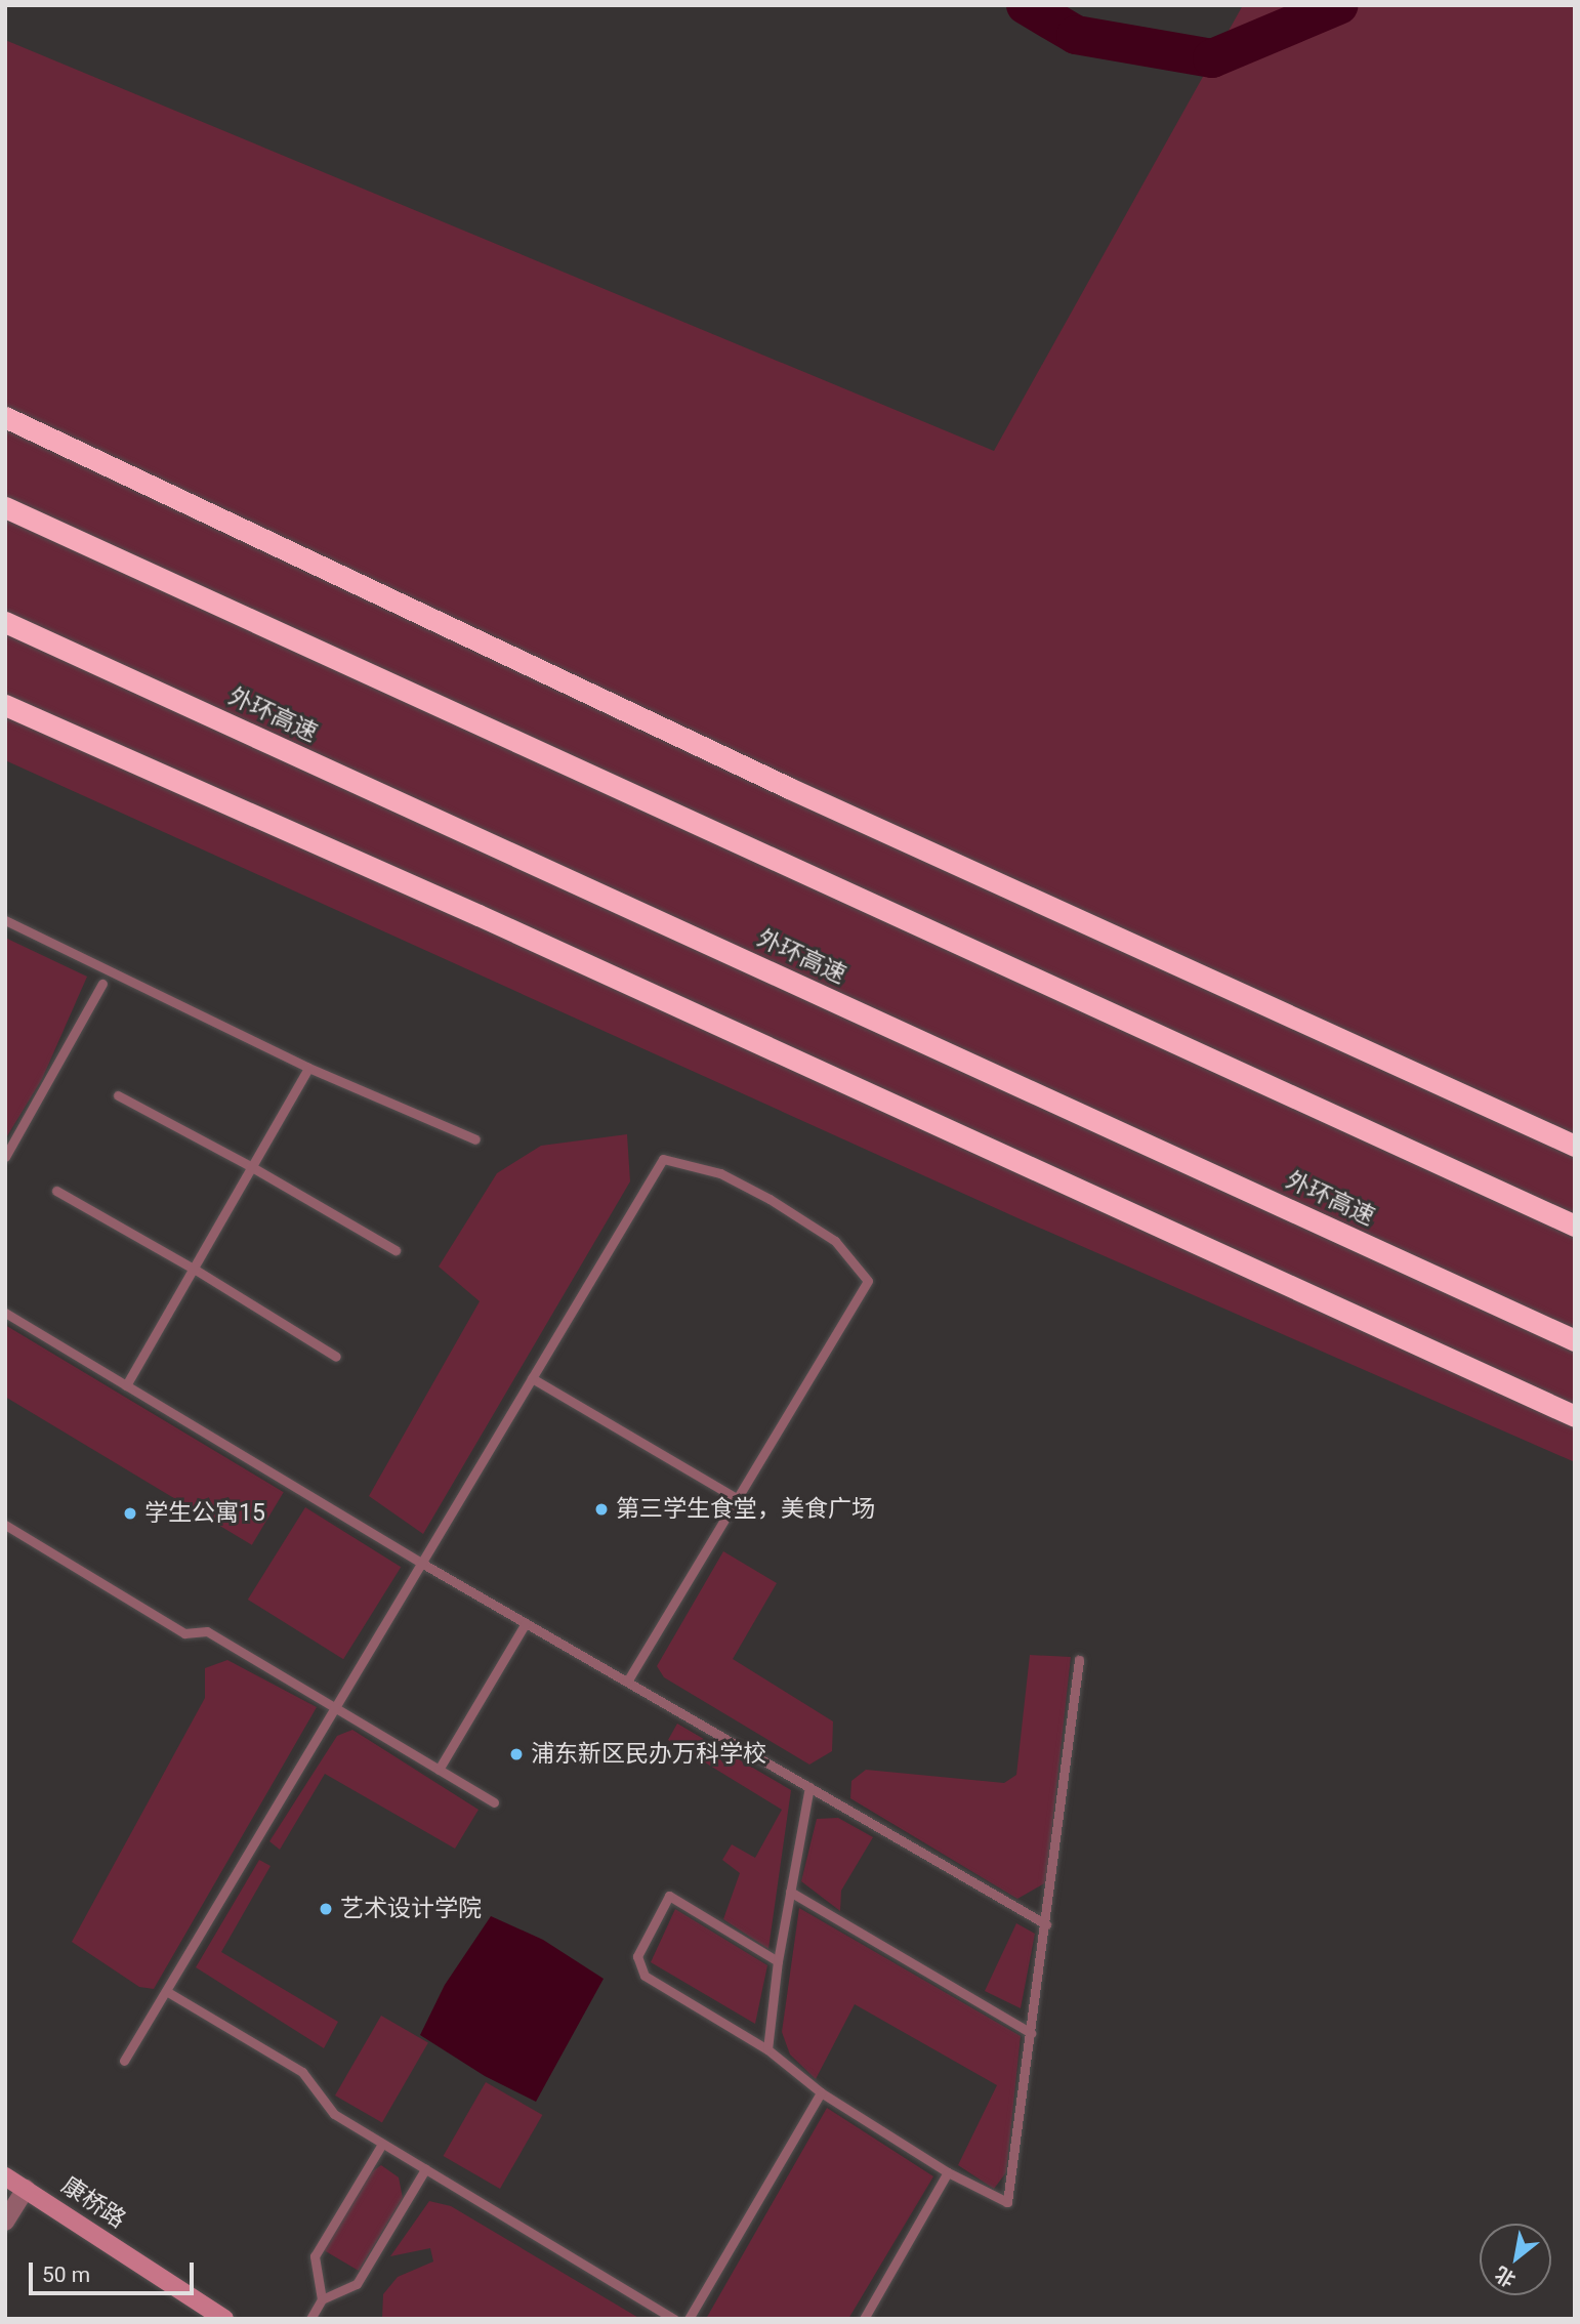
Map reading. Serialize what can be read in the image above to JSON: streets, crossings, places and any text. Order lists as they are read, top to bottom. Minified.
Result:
{"streets":{"highway":["外环高速"],"main road":["康桥路"]},"places":["第三学生食堂，美食广场","学生公寓15","浦东新区民办万科学校","艺术设计学院"],"scale_bar":"50 m","north":"bottom left"}
